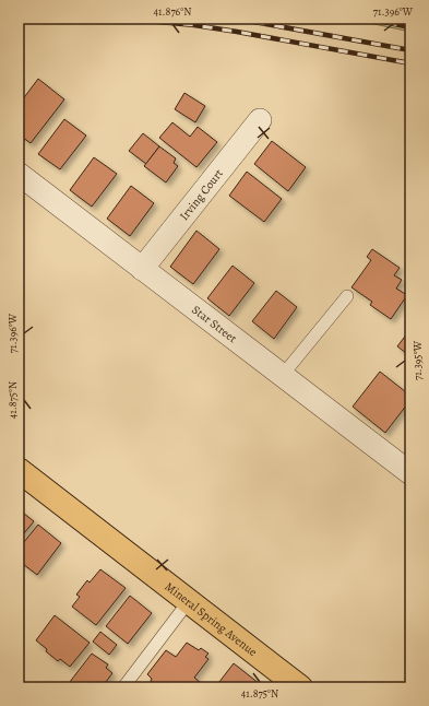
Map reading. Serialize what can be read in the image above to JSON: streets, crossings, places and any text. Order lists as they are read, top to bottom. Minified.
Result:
{"streets":{"main road":["Mineral Spring Avenue"],"street":["Irving Court","Star Street"]},"crossings":[["Irving Court","Star Street"]],"coordinates":["41.876°N","71.396°W","71.395°W","41.875°N"]}
